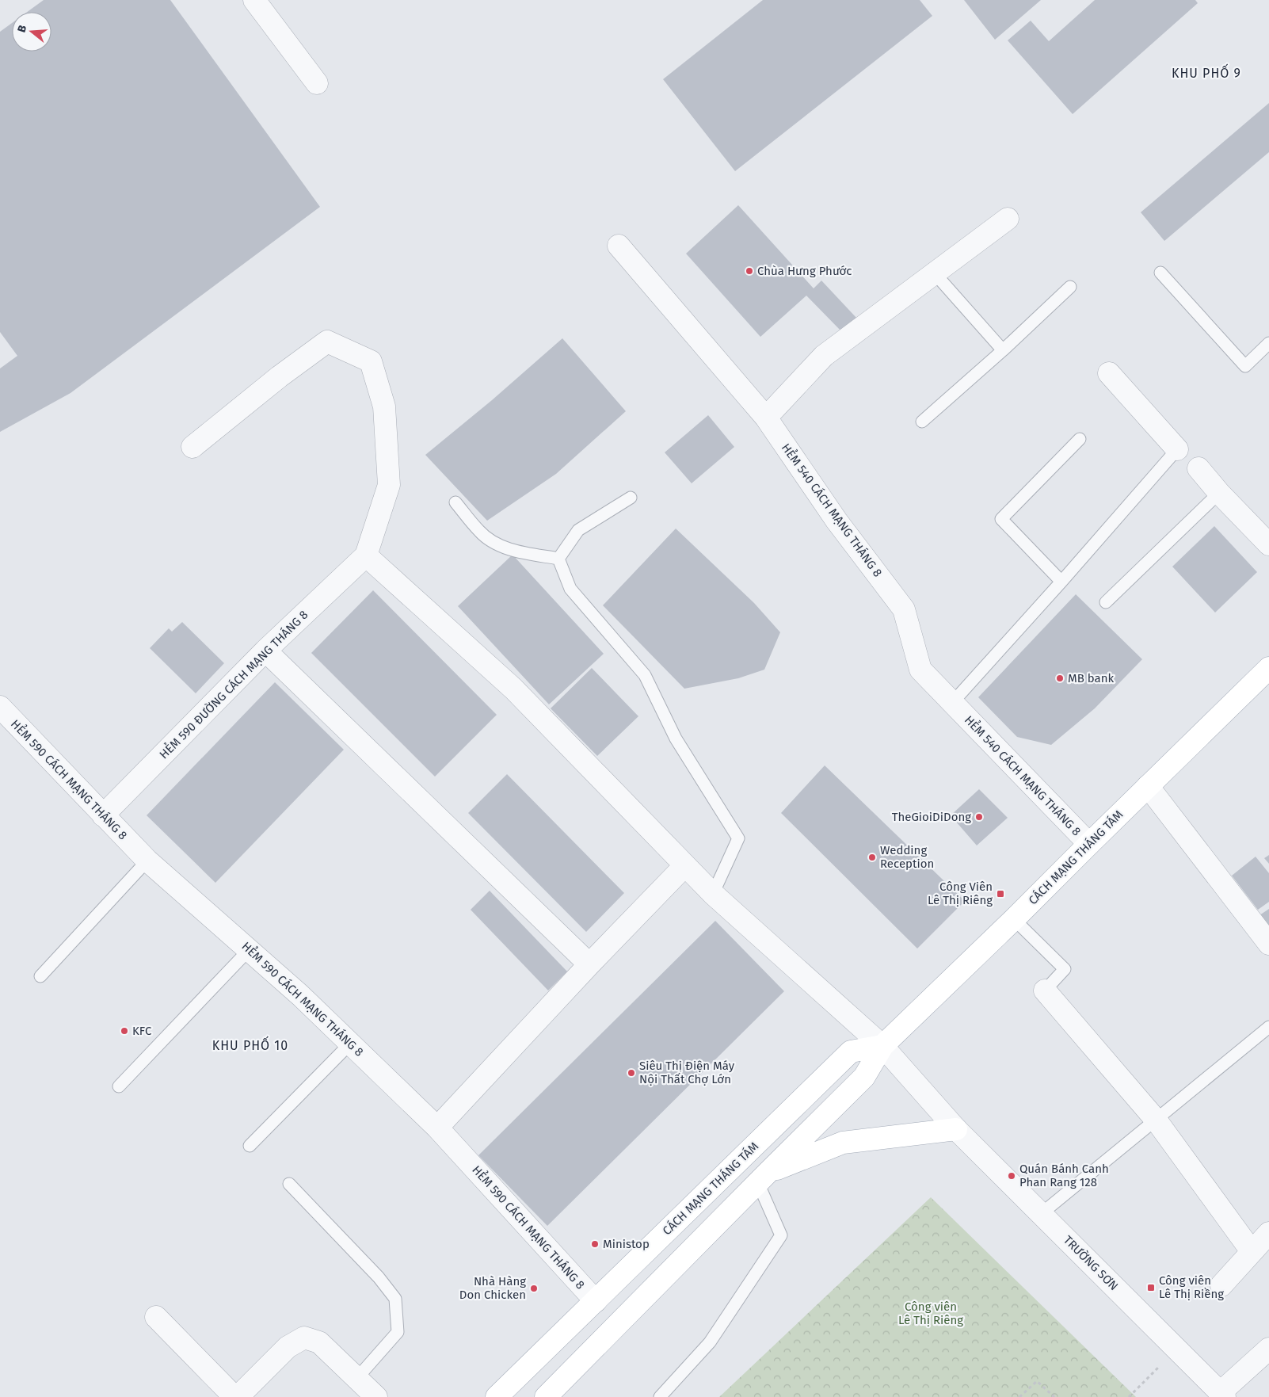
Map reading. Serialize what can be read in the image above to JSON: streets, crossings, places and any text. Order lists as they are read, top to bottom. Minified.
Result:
{"streets":{"main road":["CÁCH MẠNG THÁNG TÁM"],"street":["HẺM 540 CÁCH MẠNG THÁNG 8","HẺM 590 ĐƯỜNG CÁCH MẠNG THÁNG 8","HẺM 590 CÁCH MẠNG THÁNG 8","TRƯỜNG SƠN"]},"crossings":[["HẺM 540 CÁCH MẠNG THÁNG 8","CÁCH MẠNG THÁNG TÁM"],["HẺM 590 ĐƯỜNG CÁCH MẠNG THÁNG 8","HẺM 590 CÁCH MẠNG THÁNG 8"],["HẺM 590 ĐƯỜNG CÁCH MẠNG THÁNG 8","TRƯỜNG SƠN"],["HẺM 590 CÁCH MẠNG THÁNG 8","CÁCH MẠNG THÁNG TÁM"],["CÁCH MẠNG THÁNG TÁM","TRƯỜNG SƠN"]],"districts":["KHU PHỐ 9","KHU PHỐ 10"],"parks":["Công viên Lê Thị Riêng"],"places":{"other":["Chùa Hưng Phước","MB bank","TheGioiDiDong","Wedding Reception","KFC","Siêu Thị Điện Máy Nội Thất Chợ Lớn","Quán Bánh Canh Phan Rang 128","Ministop","Nhà Hàng Don Chicken"],"transit":["Công Viên Lê Thị Riêng","Công viên Lê Thị Riềng"]},"north":"left"}
